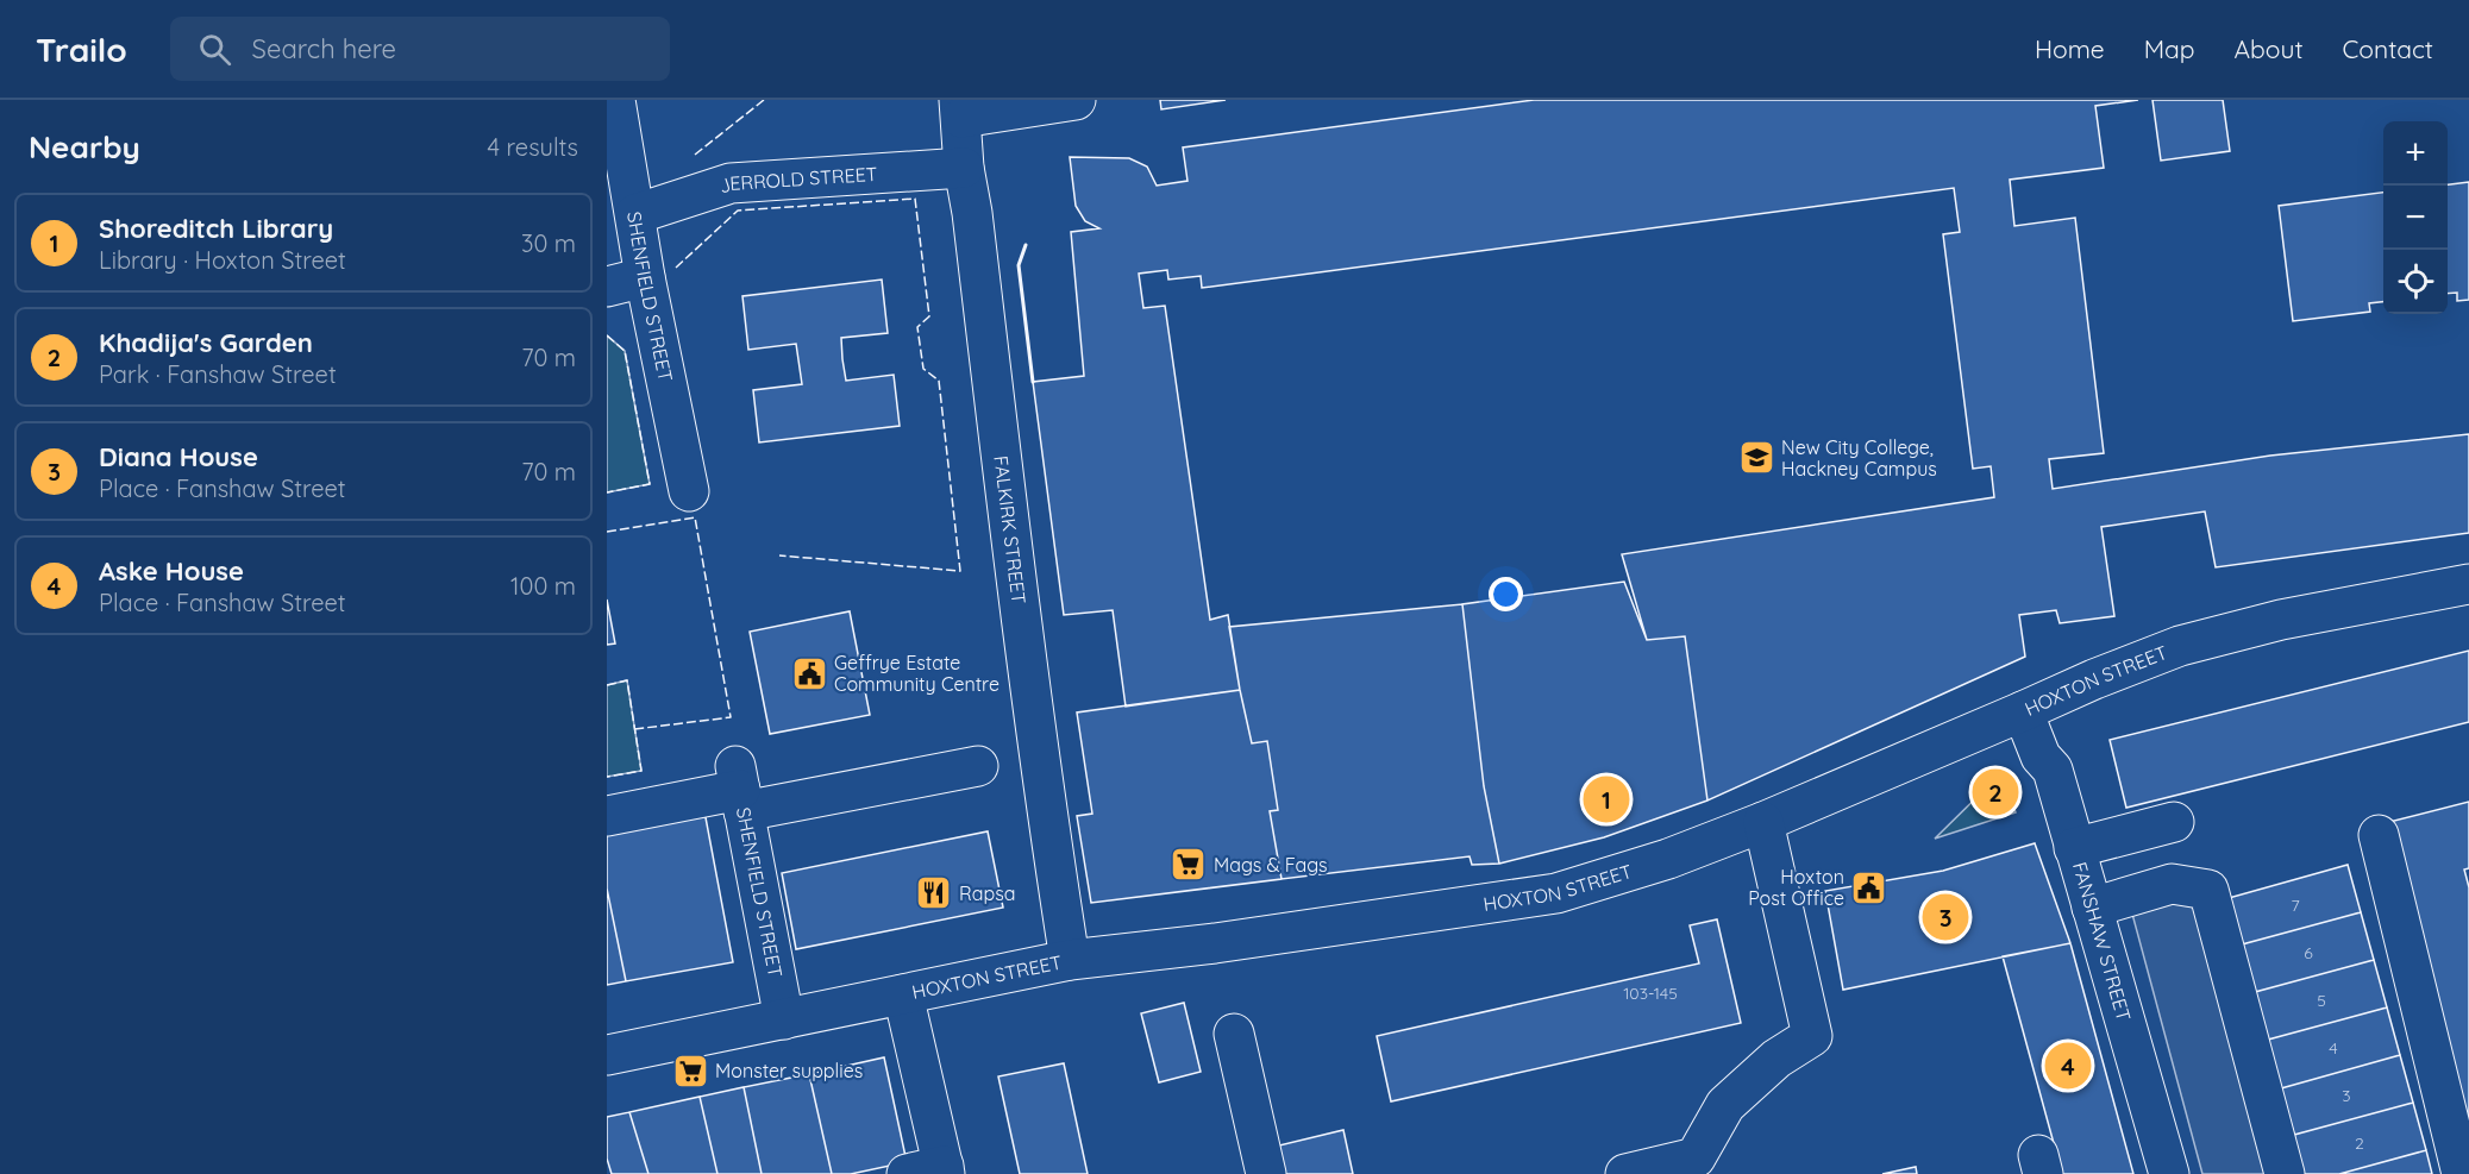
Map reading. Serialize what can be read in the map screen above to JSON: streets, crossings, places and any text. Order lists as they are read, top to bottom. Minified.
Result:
{"streets":{"street":["JERROLD STREET","SHENFIELD STREET","FALKIRK STREET","HOXTON STREET","FANSHAW STREET"]},"crossings":[["JERROLD STREET","SHENFIELD STREET"],["JERROLD STREET","FALKIRK STREET"],["SHENFIELD STREET","HOXTON STREET"],["FALKIRK STREET","HOXTON STREET"],["HOXTON STREET","FANSHAW STREET"]],"places":{"school or university":["New City College, Hackney Campus"],"public building":["Geffrye Estate Community Centre","Hoxton Post Office"],"supermarket":["Mags & Fags","Monster supplies"],"restaurant":["Rapsa"]},"house_numbers":["7","6","103-145","5","4","3","2"],"page":{"header":"Trailo","search":"Search here","nav":["Home","Map","About","Contact"],"heading":["Nearby","4 results"],"map_buttons":["+","−"],"list":[{"mark":"1","name":"Shoreditch Library","note":"Library · Hoxton Street","value":"30 m"},{"mark":"2","name":"Khadija's Garden","note":"Park · Fanshaw Street","value":"70 m"},{"mark":"3","name":"Diana House","note":"Place · Fanshaw Street","value":"70 m"},{"mark":"4","name":"Aske House","note":"Place · Fanshaw Street","value":"100 m"}],"pins":["2","1","3","4"]}}
